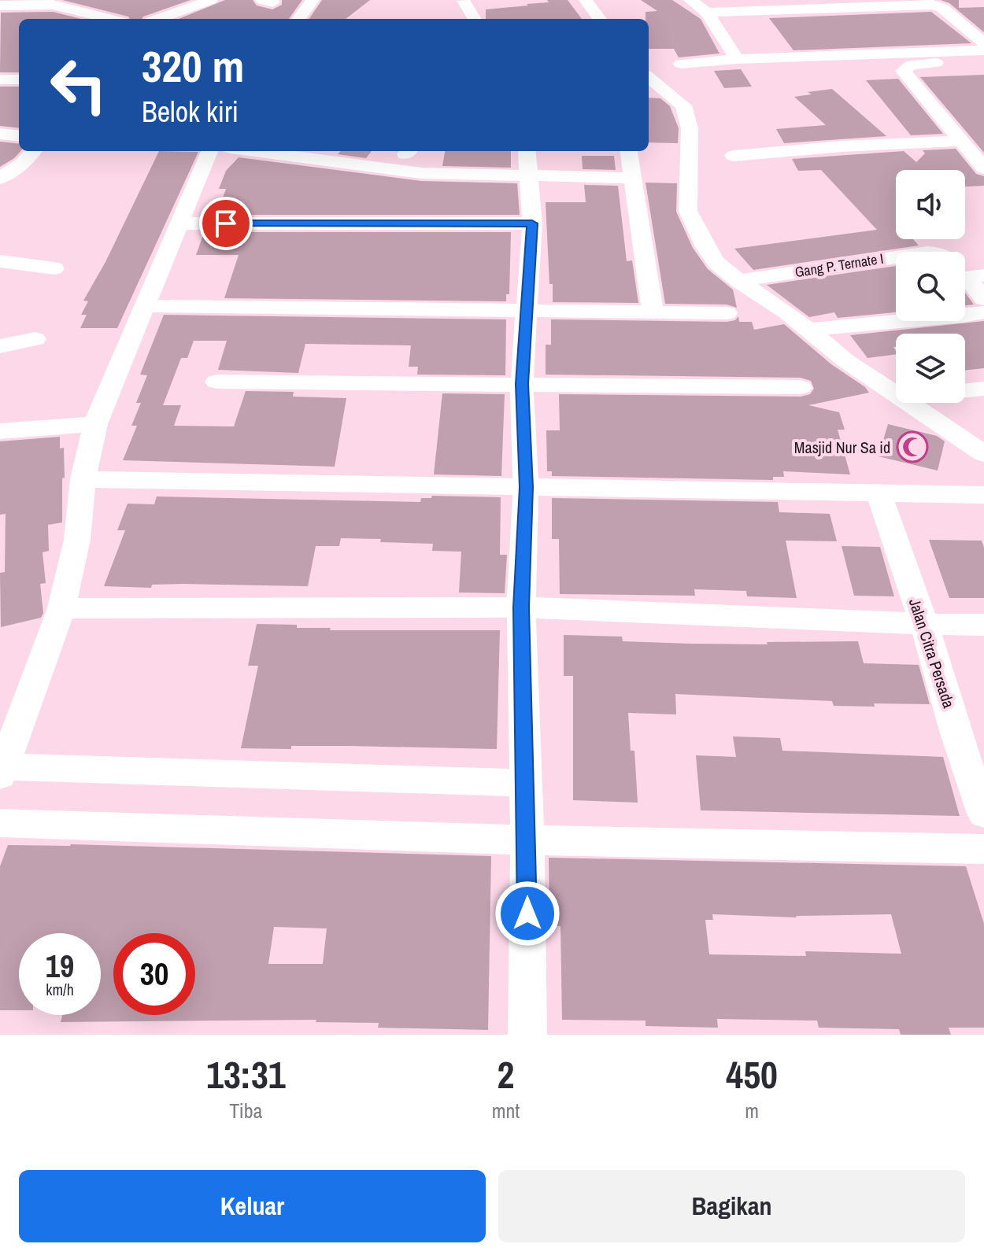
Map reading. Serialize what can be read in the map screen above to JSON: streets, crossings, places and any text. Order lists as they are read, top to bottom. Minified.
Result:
{"streets":{"street":["Gang P. Ternate I","Jalan Citra Persada"]},"places":{"mosque":["Masjid Nur Sa id"]},"page":{"turn":["320 m","Belok kiri"],"speed":"19 km/h","limit":"30","eta":["13:31","Tiba","2","mnt","450","m"],"buttons":["Keluar","Bagikan"]}}
